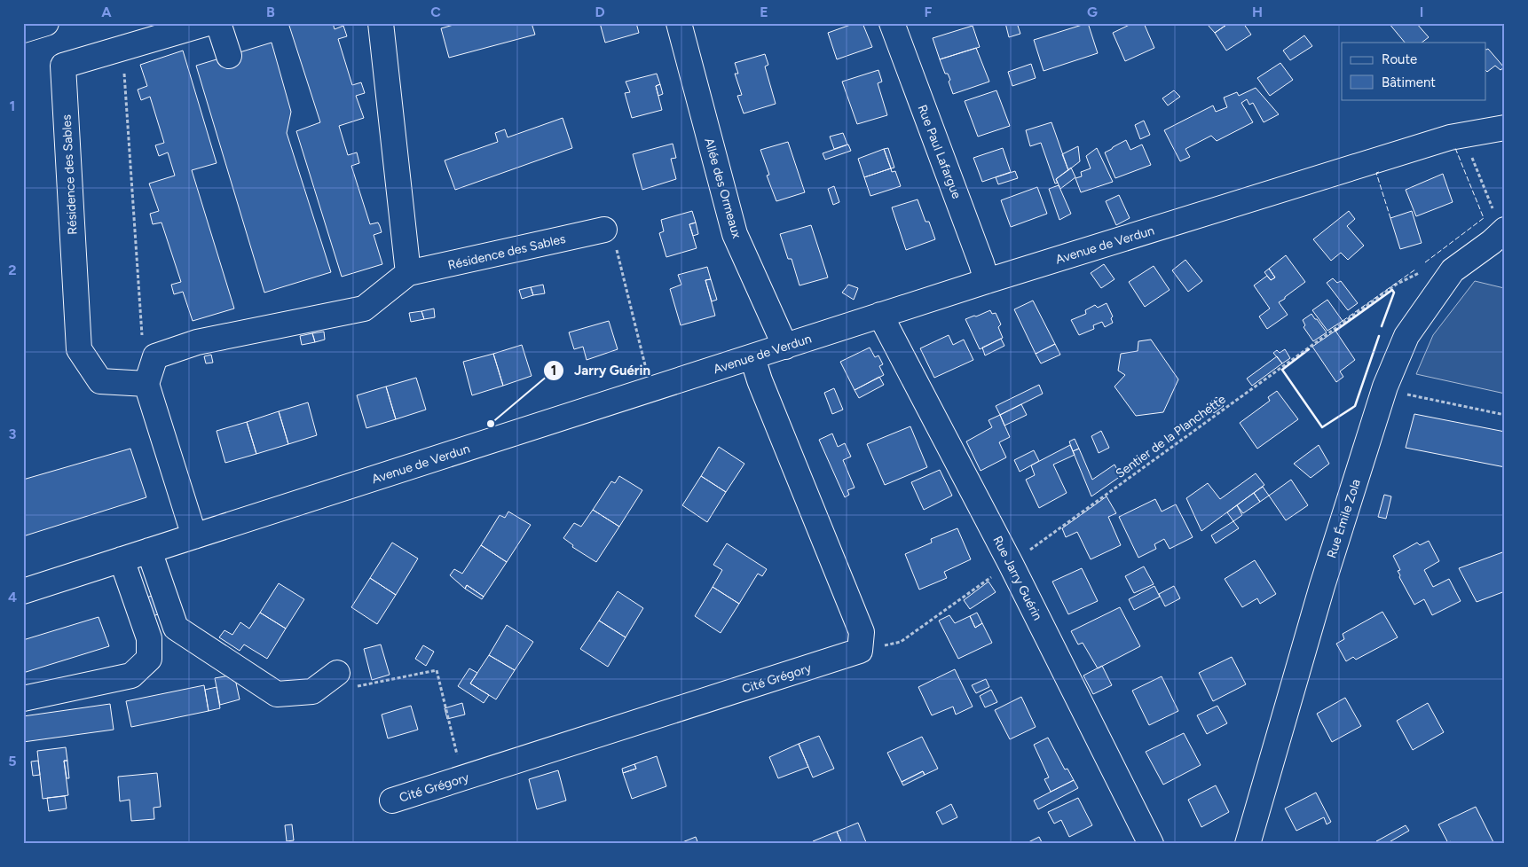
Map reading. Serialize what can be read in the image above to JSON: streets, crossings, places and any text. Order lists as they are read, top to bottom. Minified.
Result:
{"streets":{"street":["Rue Paul Lafargue","Résidence des Sables","Allée des Ormeaux","Avenue de Verdun","Rue Émile Zola","Rue Jarry Guérin","Cité Grégory"],"path":["Sentier de la Planchette"]},"crossings":[["Rue Paul Lafargue","Avenue de Verdun"],["Allée des Ormeaux","Avenue de Verdun"],["Avenue de Verdun","Rue Jarry Guérin"],["Sentier de la Planchette","Rue Jarry Guérin"],["Sentier de la Planchette","Cité Grégory"]],"places":["Jarry Guérin"],"legend":["Route","Bâtiment"],"grid":{"columns":["A","B","C","D","E","F","G","H","I"],"rows":["1","2","3","4","5"]}}
